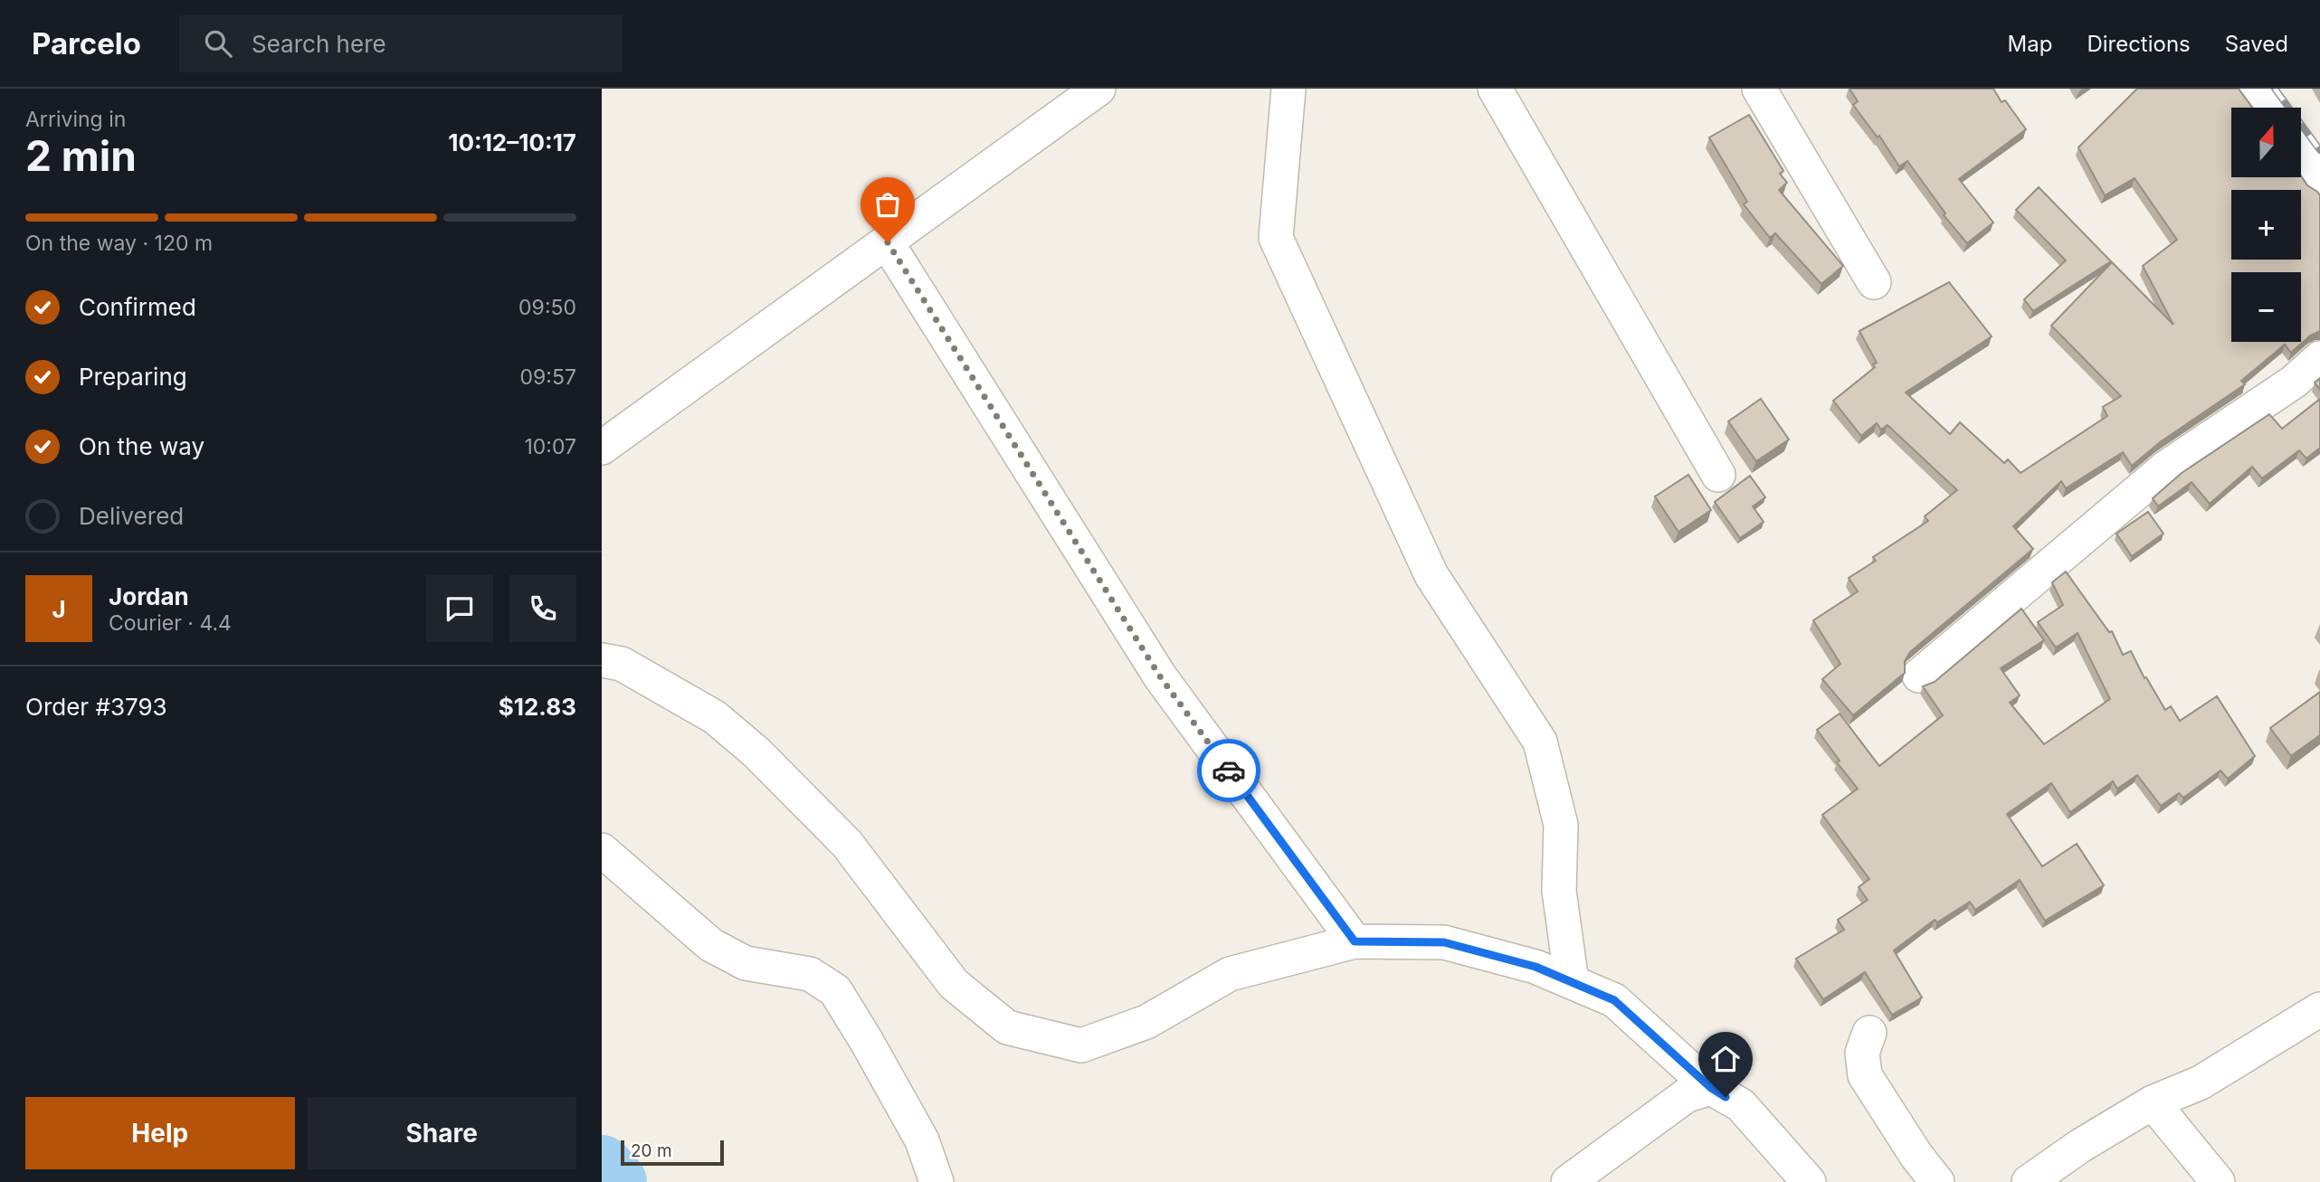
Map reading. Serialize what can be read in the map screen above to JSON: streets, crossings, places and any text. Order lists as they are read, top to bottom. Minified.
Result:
{"scale_bar":"20 m","north":"top","page":{"header":"Parcelo","search":"Search here","nav":["Map","Directions","Saved"],"heading":["2 min","Arriving in","10:12–10:17"],"panel":["Jordan","Courier · 4.4","Order #3793","$12.83"],"map_buttons":["+","−"],"bar":"On the way · 120 m","list":[["Confirmed","09:50"],["Preparing","09:57"],["On the way","10:07"],"Delivered"],"round":"J","buttons":["Help","Share"],"scale":"20 m"}}
